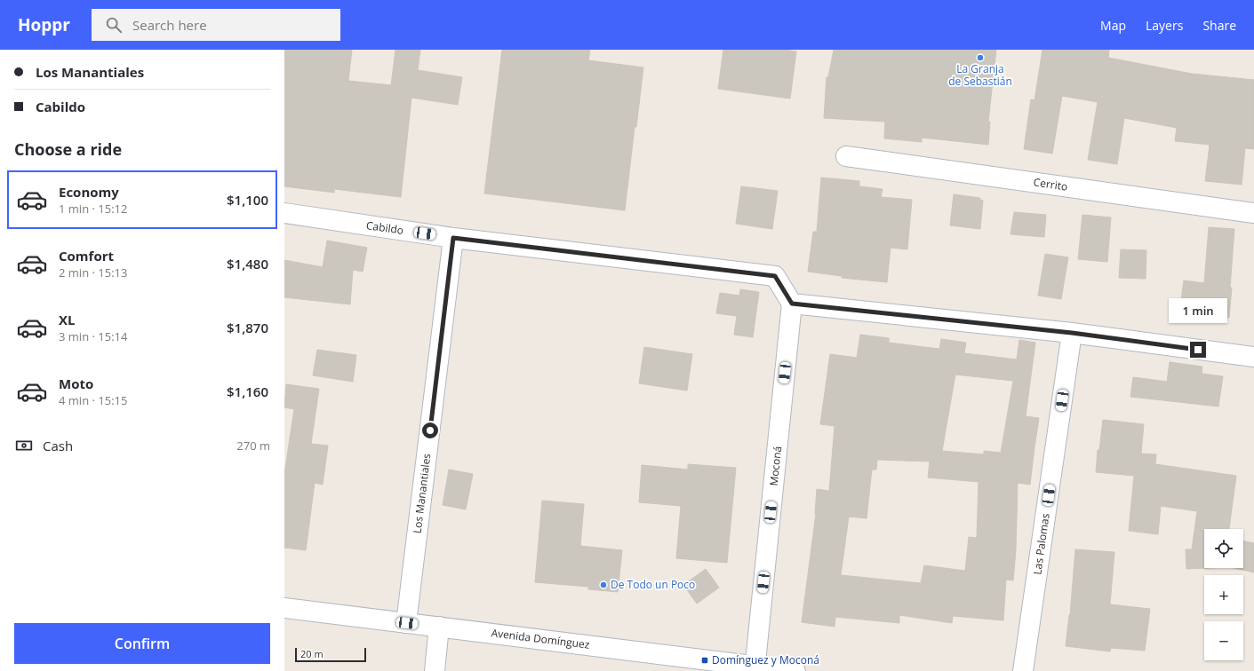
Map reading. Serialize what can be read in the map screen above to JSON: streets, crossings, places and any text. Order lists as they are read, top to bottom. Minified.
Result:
{"streets":{"street":["Cerrito","Cabildo","Moconá","Los Manantiales","Las Palomas","Avenida Domínguez"]},"crossings":[["Cabildo","Moconá"],["Cabildo","Los Manantiales"],["Moconá","Avenida Domínguez"],["Los Manantiales","Avenida Domínguez"]],"places":{"other":["La Granja de Sebastián","De Todo un Poco"],"transit":["Domínguez y Moconá"]},"scale_bar":"20 m","page":{"header":"Hoppr","search":"Search here","nav":["Map","Layers","Share"],"banner":["Los Manantiales","Cabildo"],"heading":"Choose a ride","list":[{"name":"Economy","note":"1 min · 15:12","value":"$1,100"},{"name":"Comfort","note":"2 min · 15:13","value":"$1,480"},{"name":"XL","note":"3 min · 15:14","value":"$1,870"},{"name":"Moto","note":"4 min · 15:15","value":"$1,160"}],"bubble":"1 min","pay":["Cash","270 m"],"map_buttons":["+","−"],"buttons":"Confirm","scale":"20 m"}}
